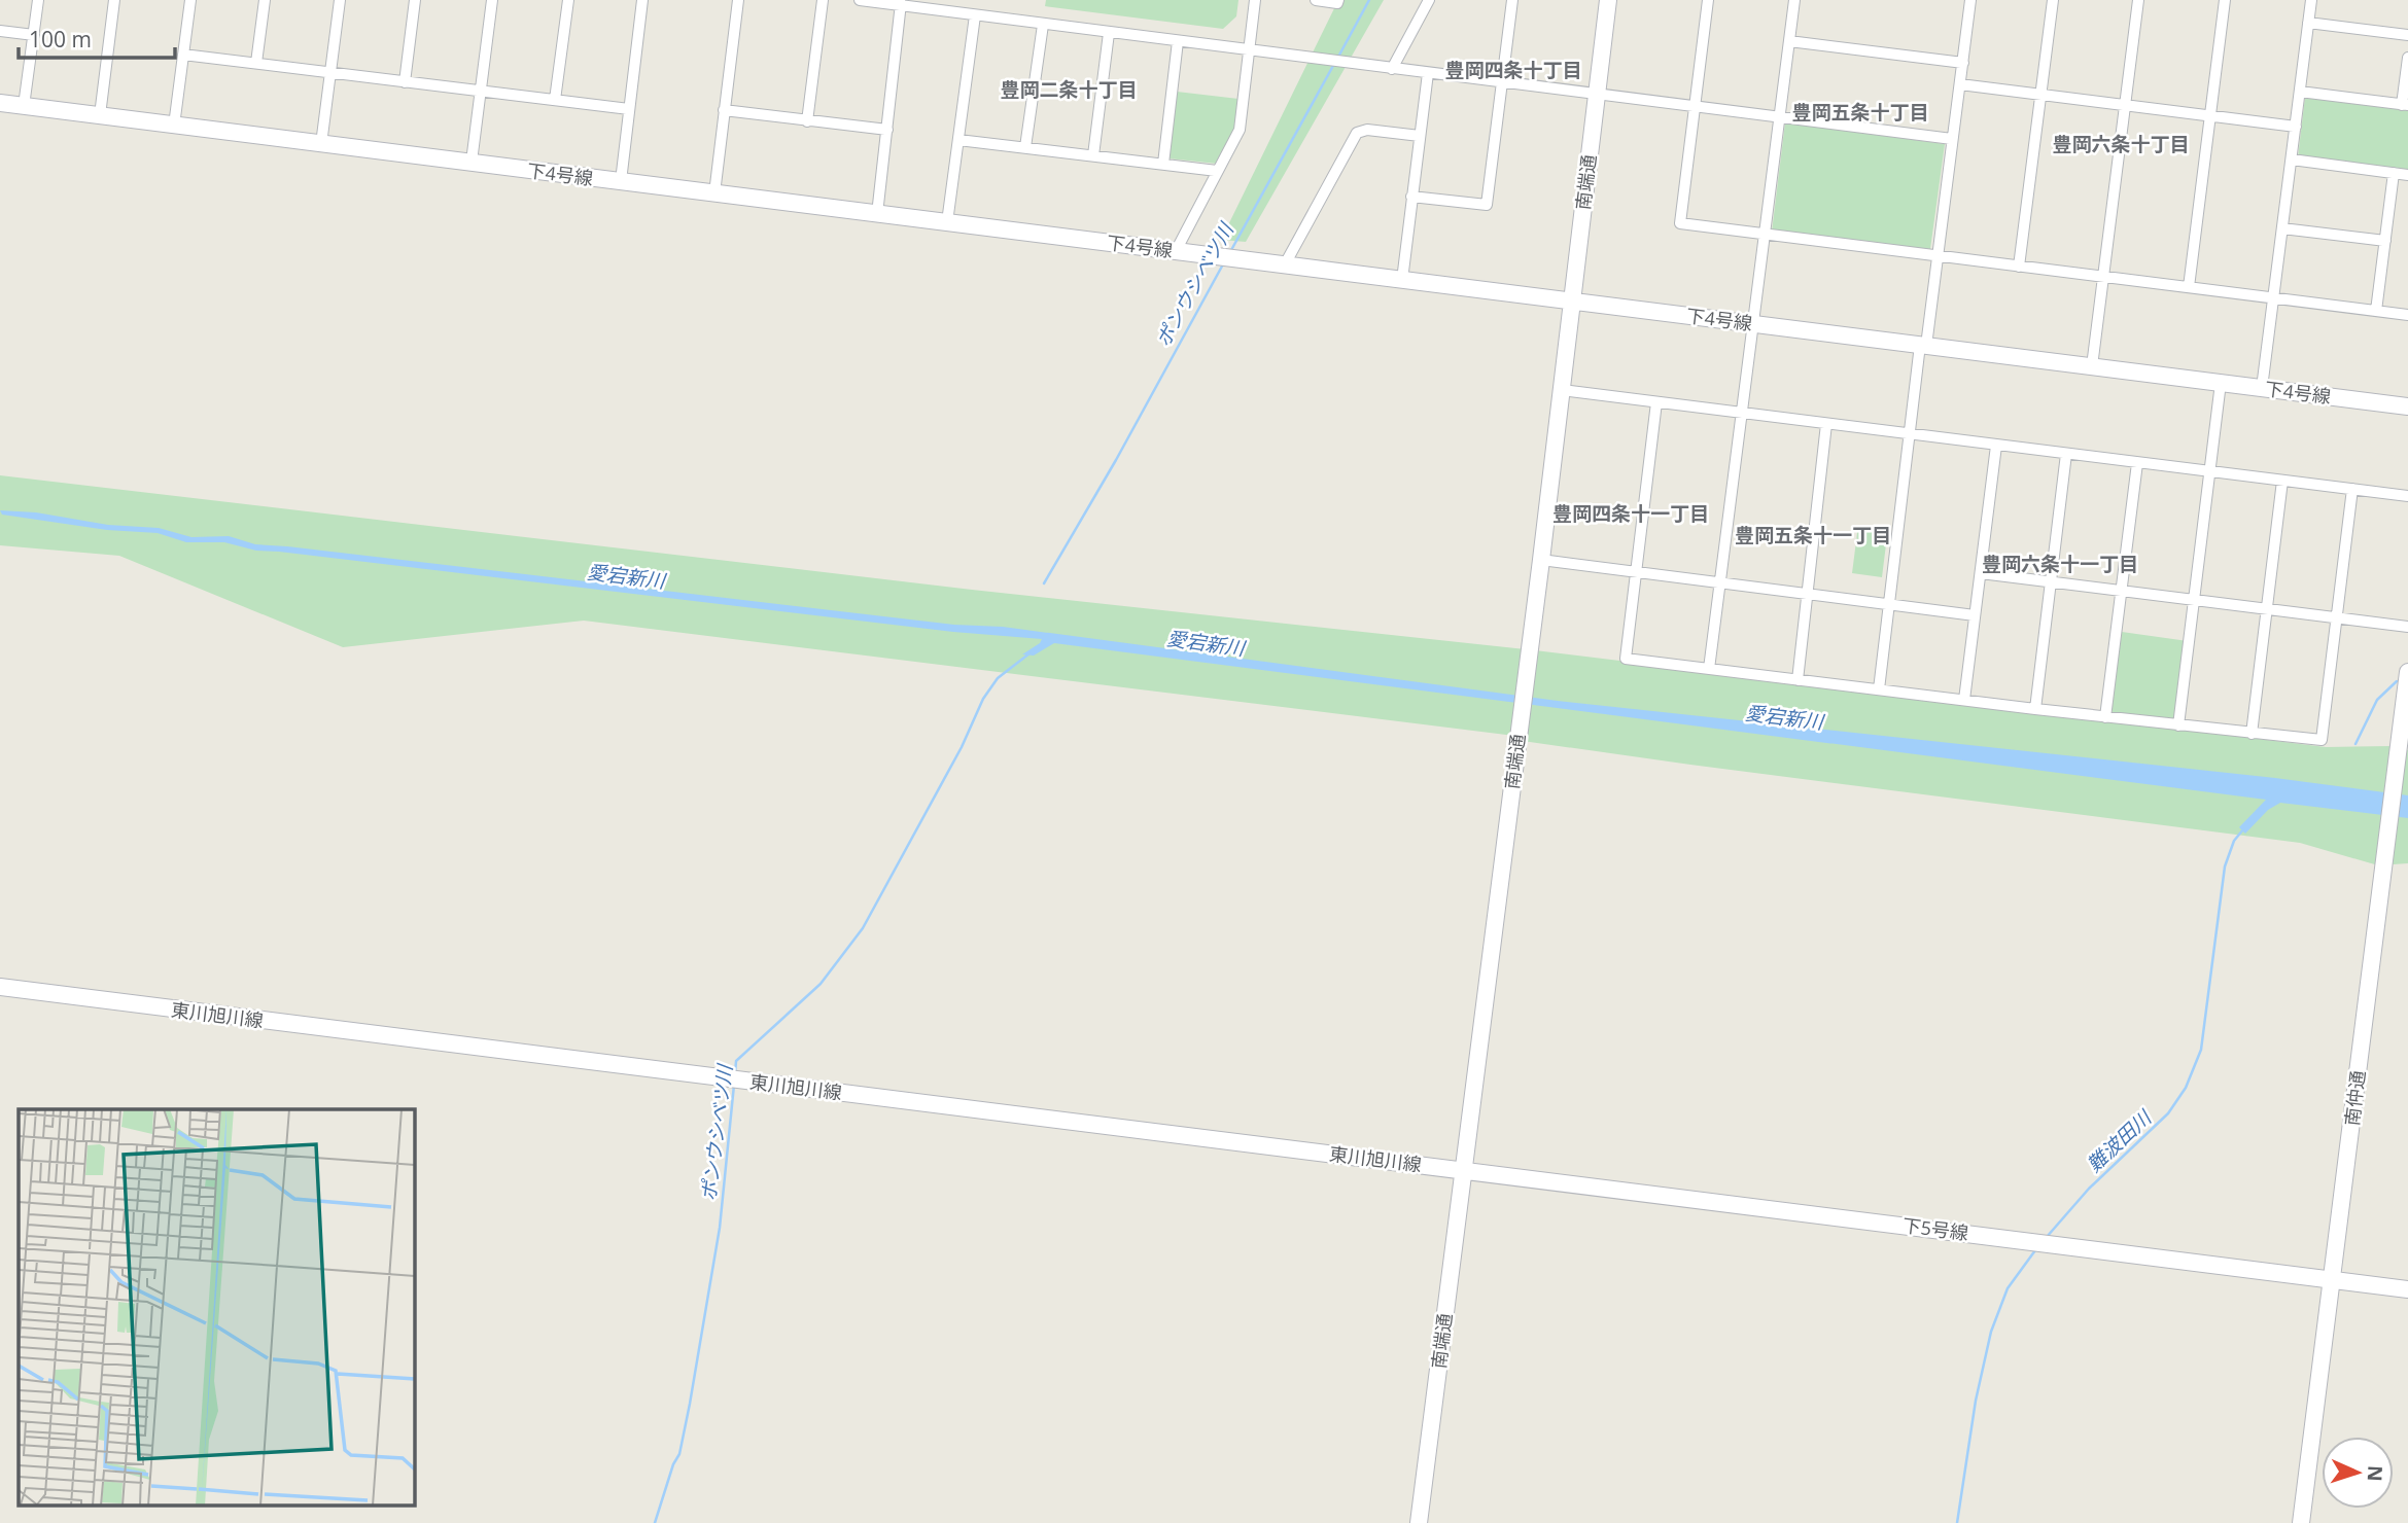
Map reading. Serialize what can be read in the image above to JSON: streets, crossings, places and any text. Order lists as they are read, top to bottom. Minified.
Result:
{"streets":{"street":["下4号線","南端通","東川旭川線","南仲通","下5号線"]},"crossings":[["下4号線","南端通"],["南端通","東川旭川線"],["南端通","下5号線"],["東川旭川線","下5号線"],["南仲通","下5号線"]],"districts":["豊岡四条十丁目","豊岡二条十丁目","豊岡五条十丁目","豊岡六条十丁目","豊岡四条十一丁目","豊岡五条十一丁目","豊岡六条十一丁目"],"water":["ポンウシベツ川","愛宕新川","難波田川"],"scale_bar":"100 m","north":"right"}
